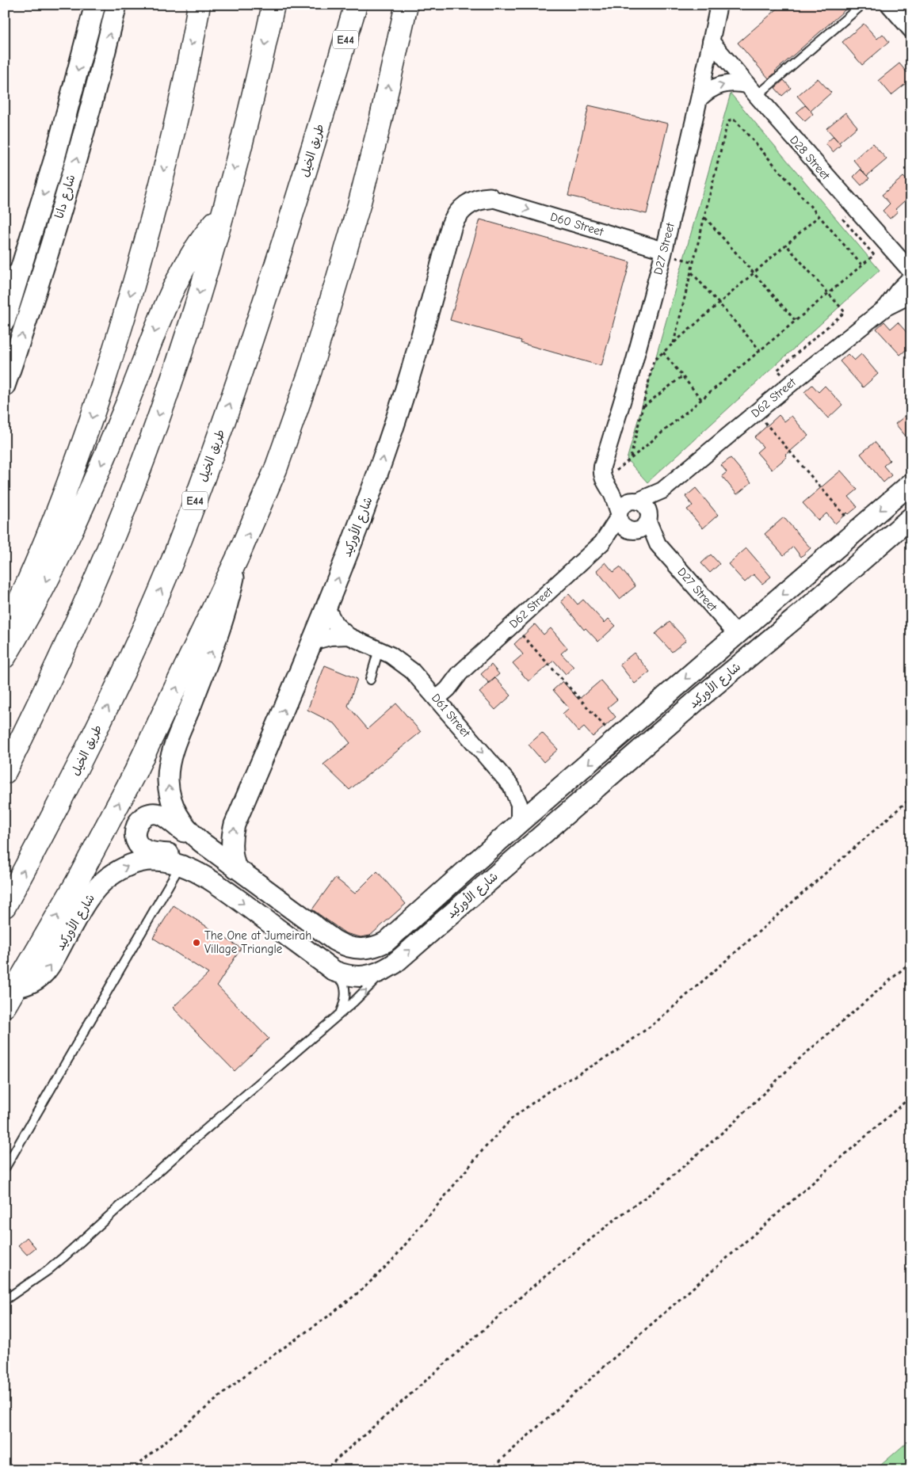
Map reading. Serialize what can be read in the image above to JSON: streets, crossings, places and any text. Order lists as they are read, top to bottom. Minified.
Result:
{"streets":{"highway":["E44","طريق الخيل"],"street":["D28 Street","شارع دانا","D60 Street","D27 Street","D62 Street","شارع الأوركيد","D61 Street"]},"crossings":[["D28 Street","D27 Street"],["D60 Street","D27 Street"],["D60 Street","شارع الأوركيد"],["D27 Street","D62 Street"],["D27 Street","شارع الأوركيد"],["D62 Street","D61 Street"],["شارع الأوركيد","D61 Street"]],"one_way":["D60 Street","D61 Street"],"places":["The One at Jumeirah Village Triangle"]}
